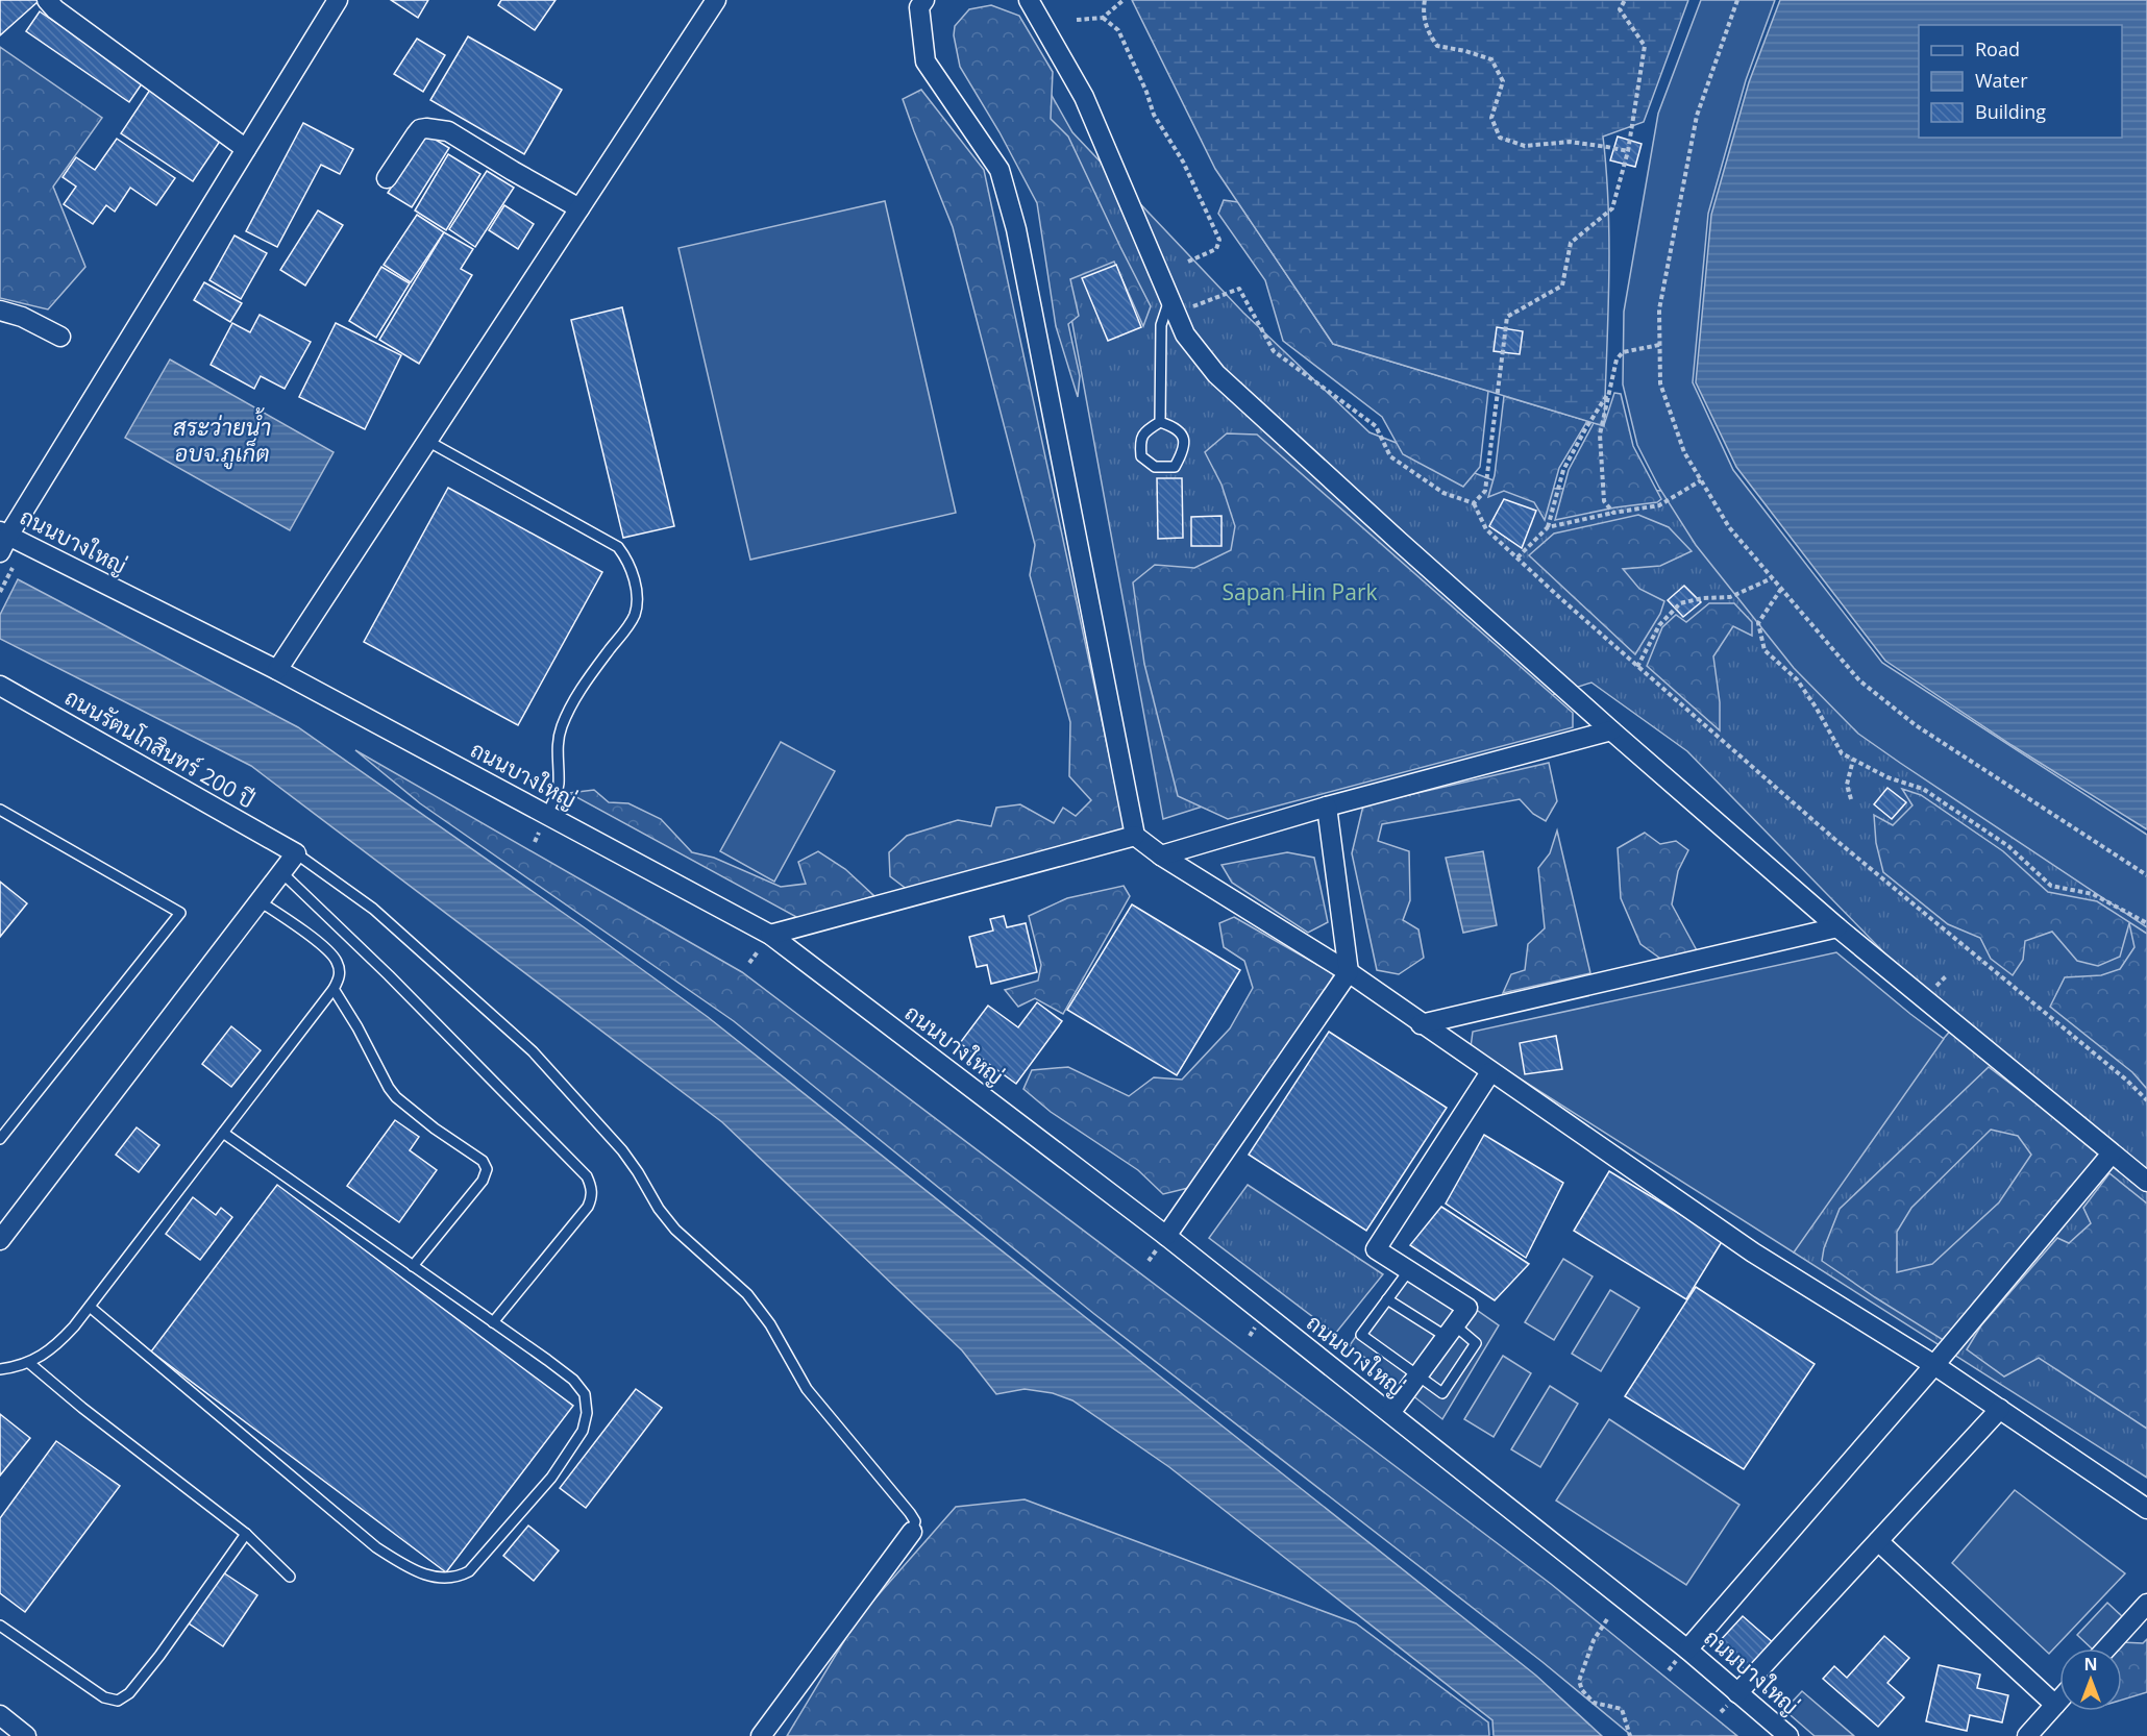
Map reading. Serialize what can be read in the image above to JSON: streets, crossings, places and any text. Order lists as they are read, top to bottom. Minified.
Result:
{"streets":{"street":["ถนนบางใหญ่","ถนนรัตนโกสินทร์ 200 ปี"]},"water":["สระว่ายน้ำ อบจ.ภูเก็ต"],"parks":["Sapan Hin Park"],"legend":["Road","Water","Building"],"north":"top"}
